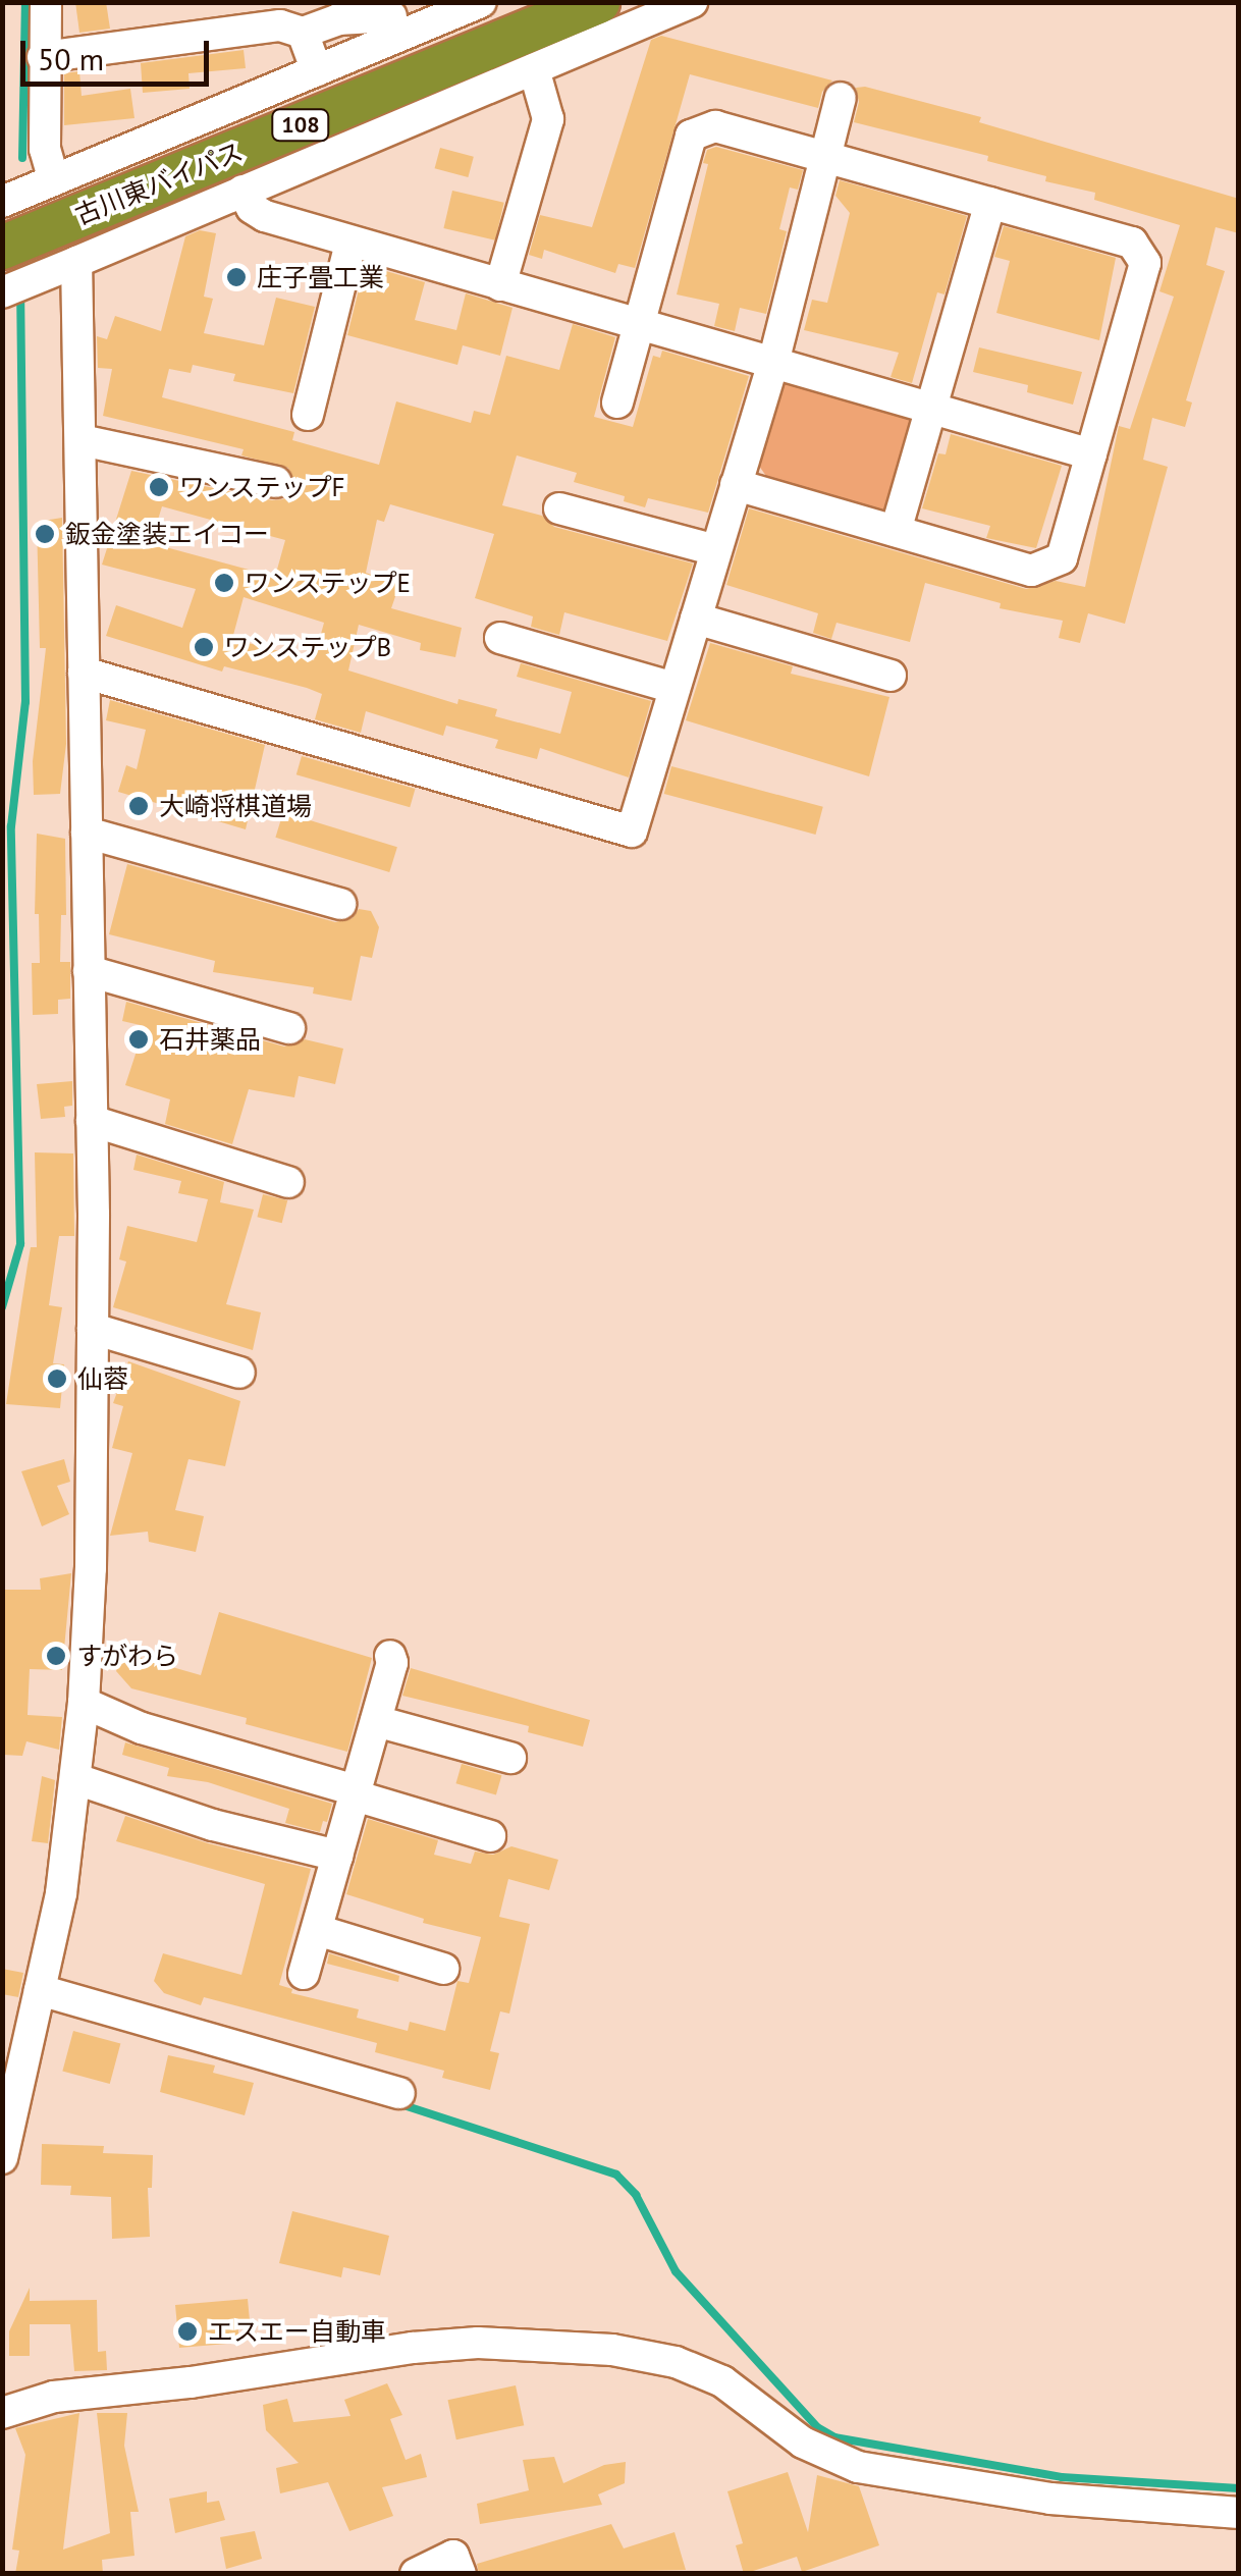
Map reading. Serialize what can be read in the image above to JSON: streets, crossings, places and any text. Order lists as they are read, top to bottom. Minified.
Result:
{"streets":{"highway":["108","古川東バイパス"]},"places":["庄子畳工業","ワンステップF","鈑金塗装エイコー","ワンステップE","ワンステップB","大崎将棋道場","石井薬品","仙蓉","すがわら","エスエー自動車"],"scale_bar":"50 m"}
